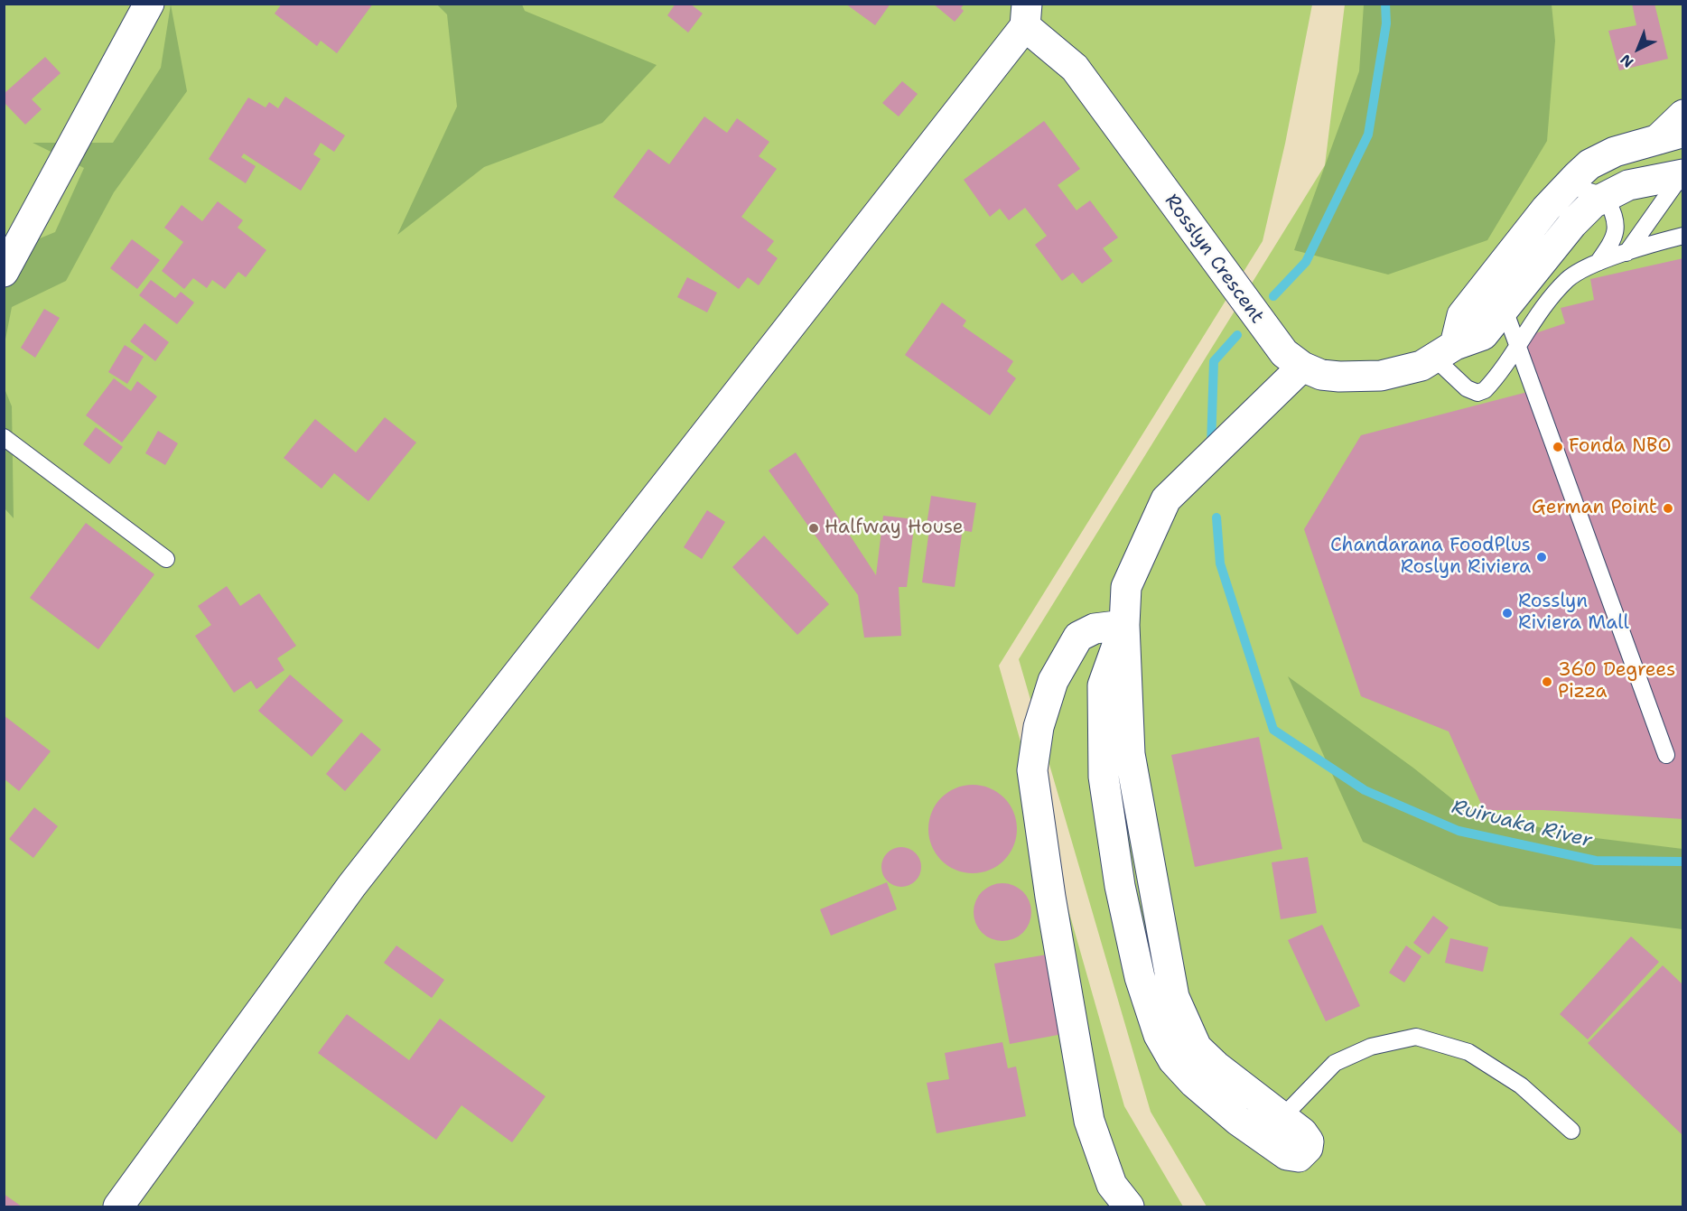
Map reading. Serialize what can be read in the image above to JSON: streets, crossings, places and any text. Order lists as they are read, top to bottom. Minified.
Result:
{"streets":{"street":["Rosslyn Crescent"]},"water":["Ruiruaka River"],"places":["Fonda NBO","German Point","Halfway House","Chandarana FoodPlus Roslyn Riviera","Rosslyn Riviera Mall","360 Degrees Pizza"],"north":"bottom left"}
